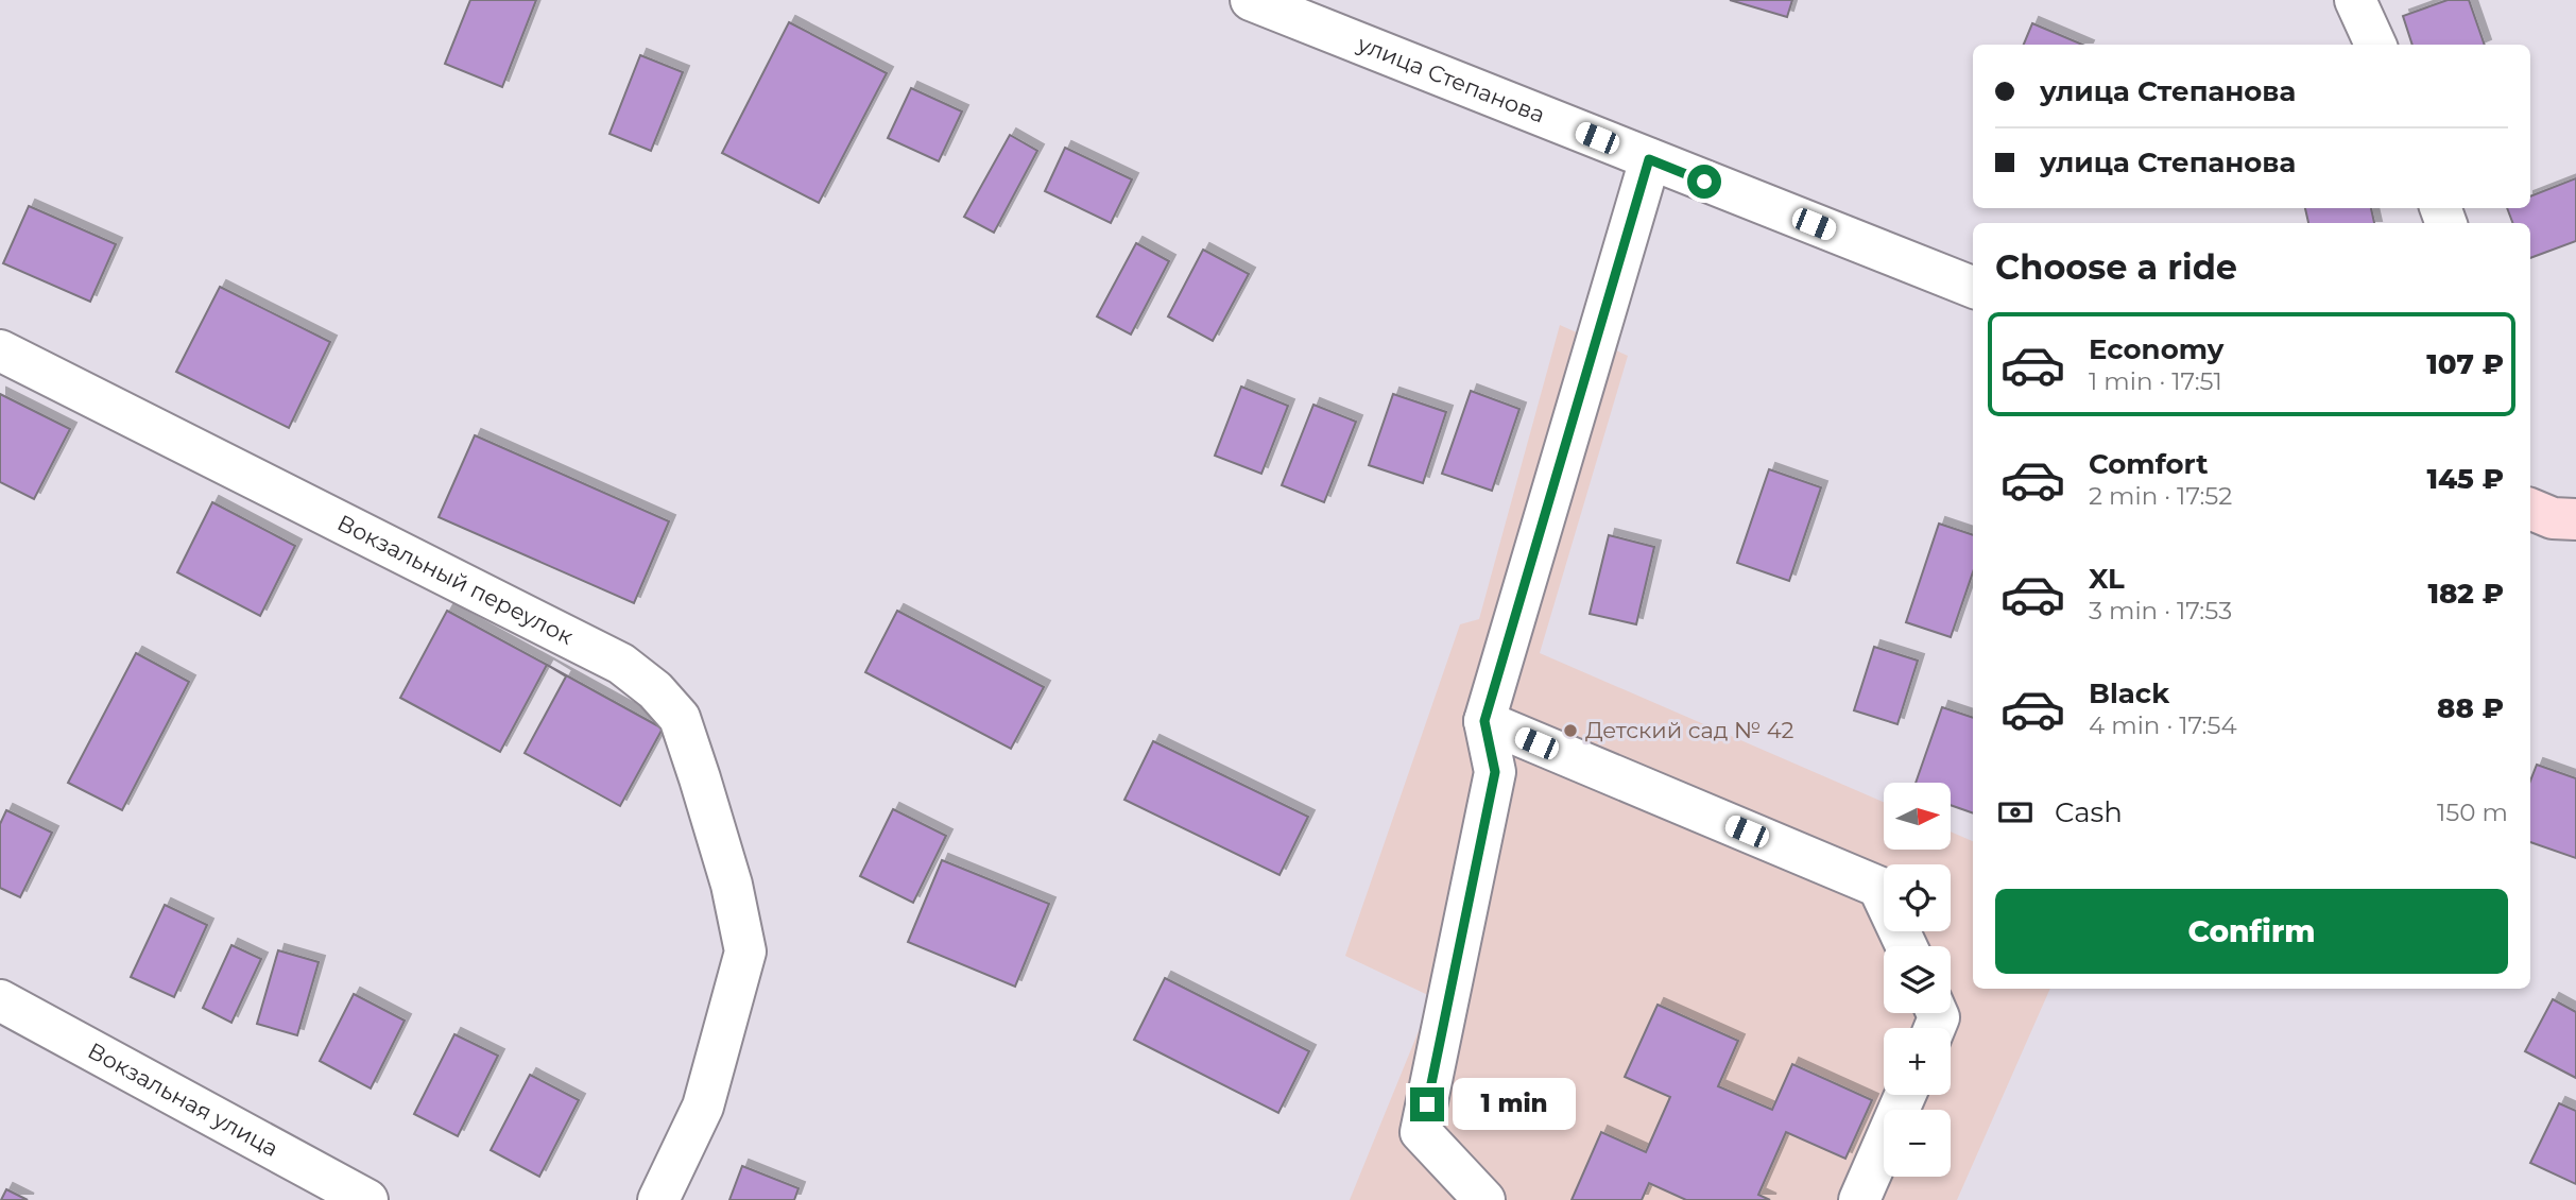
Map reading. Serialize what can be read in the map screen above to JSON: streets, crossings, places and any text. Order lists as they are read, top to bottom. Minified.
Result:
{"streets":{"street":["улица Степанова","Вокзальный переулок","Вокзальная улица"]},"places":["Детский сад № 42"],"north":"right","page":{"banner":["улица Степанова","улица Степанова"],"heading":"Choose a ride","list":[{"name":"Economy","note":"1 min · 17:51","value":"107 ₽"},{"name":"Comfort","note":"2 min · 17:52","value":"145 ₽"},{"name":"XL","note":"3 min · 17:53","value":"182 ₽"},{"name":"Black","note":"4 min · 17:54","value":"88 ₽"}],"pay":["Cash","150 m"],"map_buttons":["+","−"],"buttons":"Confirm","bubble":"1 min"}}
